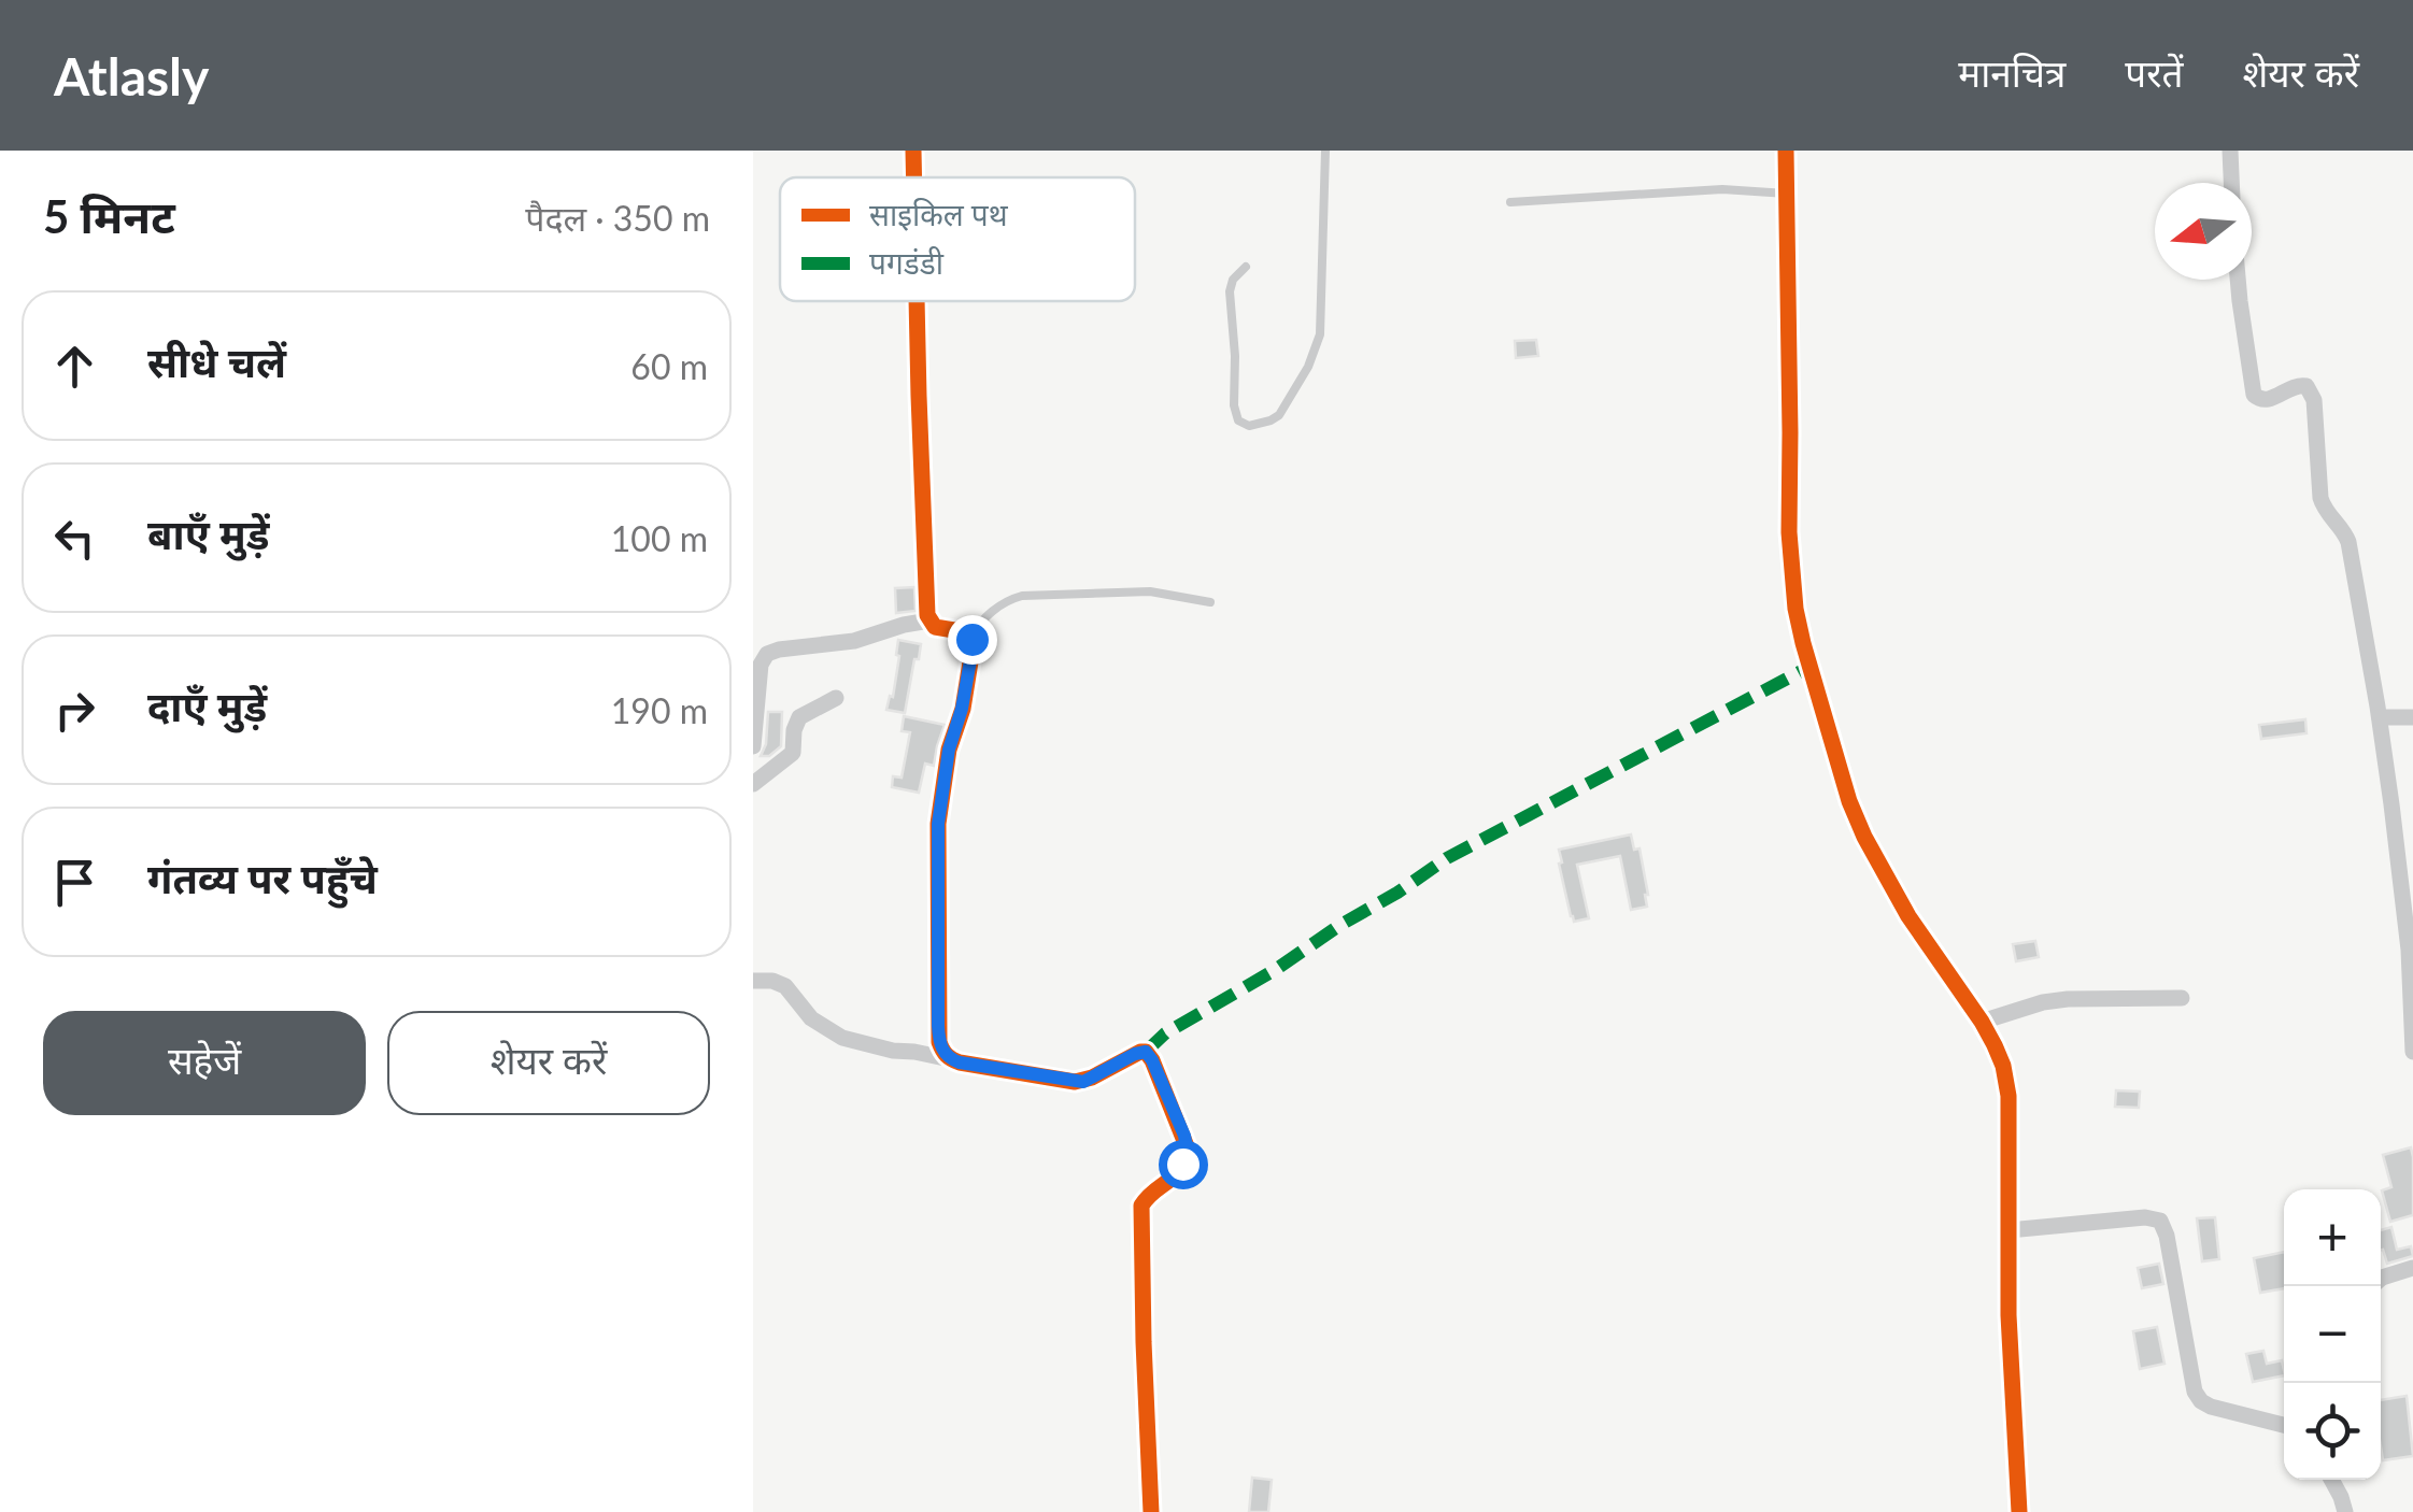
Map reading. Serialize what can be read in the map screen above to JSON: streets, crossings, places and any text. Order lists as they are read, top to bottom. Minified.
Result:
{"legend":["साइकिल पथ","पगडंडी"],"north":"left","page":{"header":"Atlasly","nav":["मानचित्र","परतें","शेयर करें"],"heading":["5 मिनट","पैदल · 350 m"],"list":[["सीधे चलें","60 m"],["बाएँ मुड़ें","100 m"],["दाएँ मुड़ें","190 m"],"गंतव्य पर पहुँचे"],"buttons":["सहेजें","शेयर करें"],"map_buttons":["+","−"]}}
